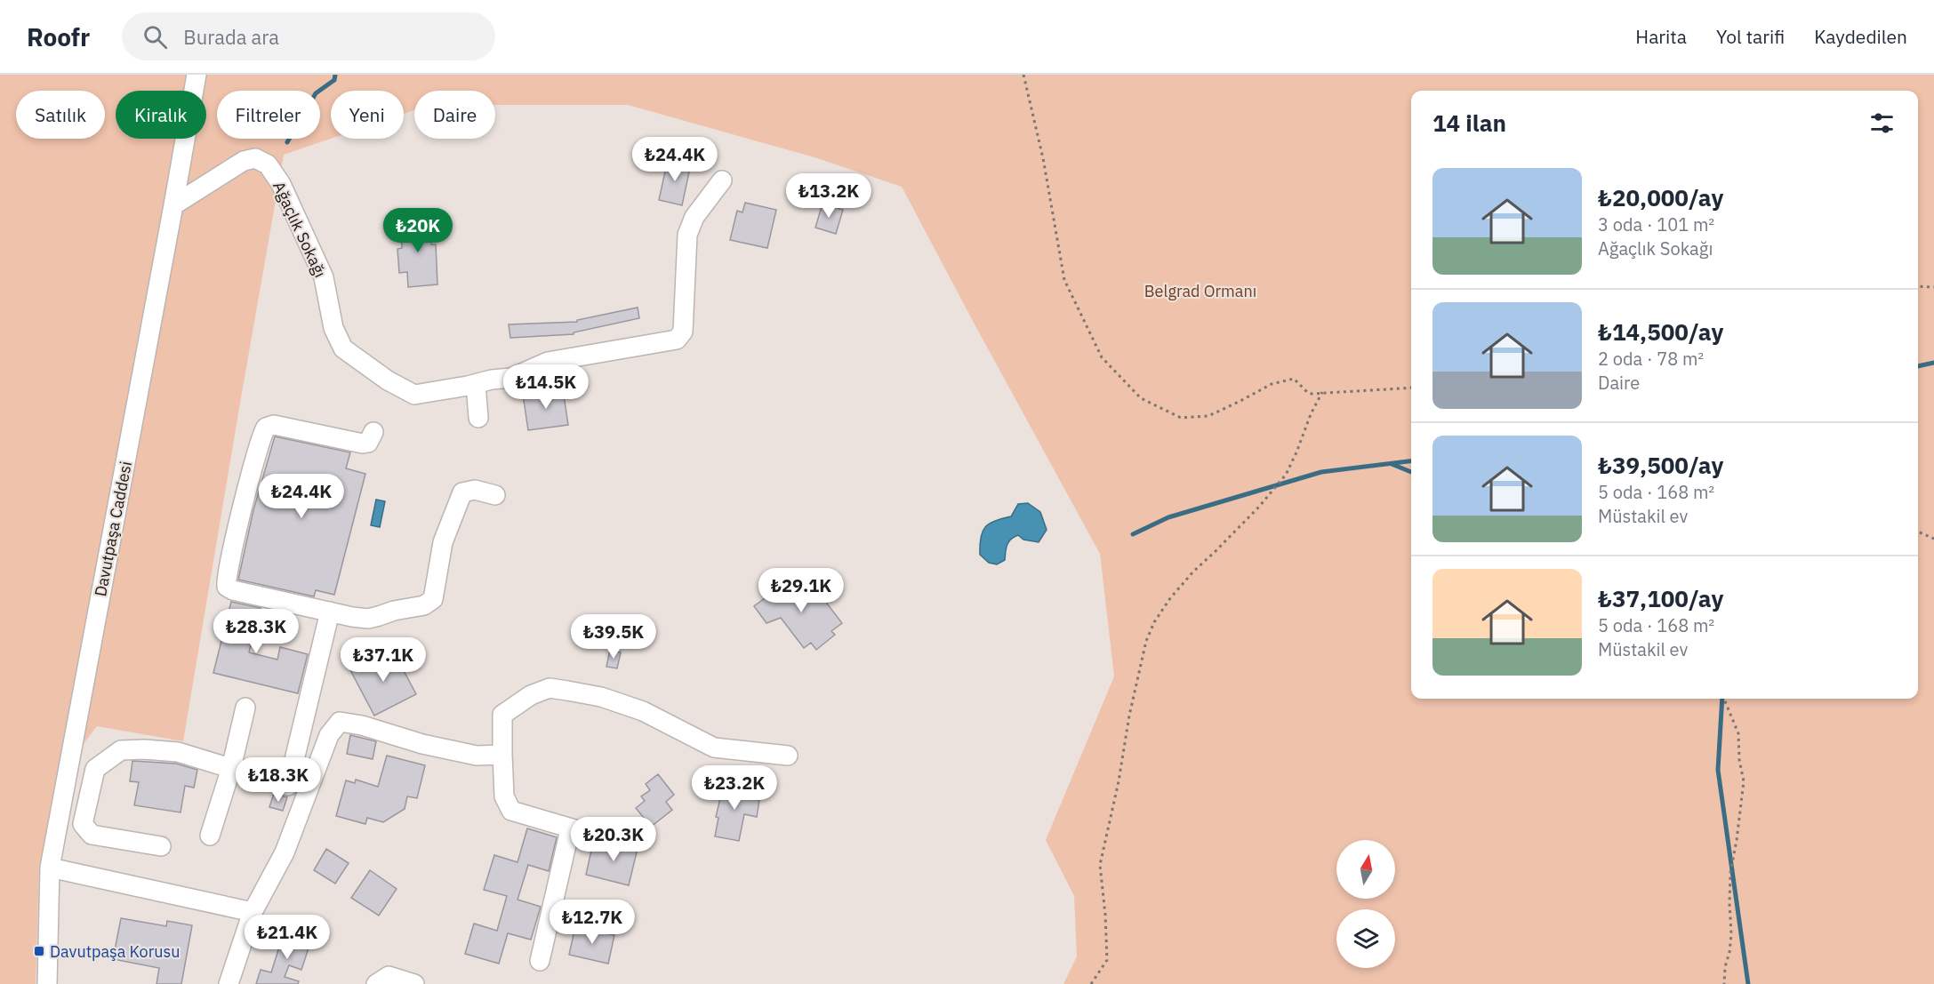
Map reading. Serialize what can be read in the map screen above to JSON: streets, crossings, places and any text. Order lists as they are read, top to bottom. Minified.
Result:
{"streets":{"street":["Ağaçlık Sokağı","Davutpaşa Caddesi"]},"crossings":[["Ağaçlık Sokağı","Davutpaşa Caddesi"]],"parks":["Belgrad Ormanı"],"places":{"transit":["Davutpaşa Korusu"]},"north":"top","page":{"header":"Roofr","search":"Burada ara","nav":["Harita","Yol tarifi","Kaydedilen"],"chip":["Satılık","Kiralık","Filtreler","Yeni","Daire"],"heading":"14 ilan","price":["₺24.4K","₺13.2K","₺20K","₺14.5K","₺24.4K","₺29.1K","₺28.3K","₺39.5K","₺37.1K","₺18.3K","₺23.2K","₺20.3K","₺12.7K","₺21.4K"],"list":[{"name":"₺20,000/ay","note":"3 oda · 101 m² · Ağaçlık Sokağı"},{"name":"₺14,500/ay","note":"2 oda · 78 m² · Daire"},{"name":"₺39,500/ay","note":"5 oda · 168 m² · Müstakil ev"},{"name":"₺37,100/ay","note":"5 oda · 168 m² · Müstakil ev"}]}}
